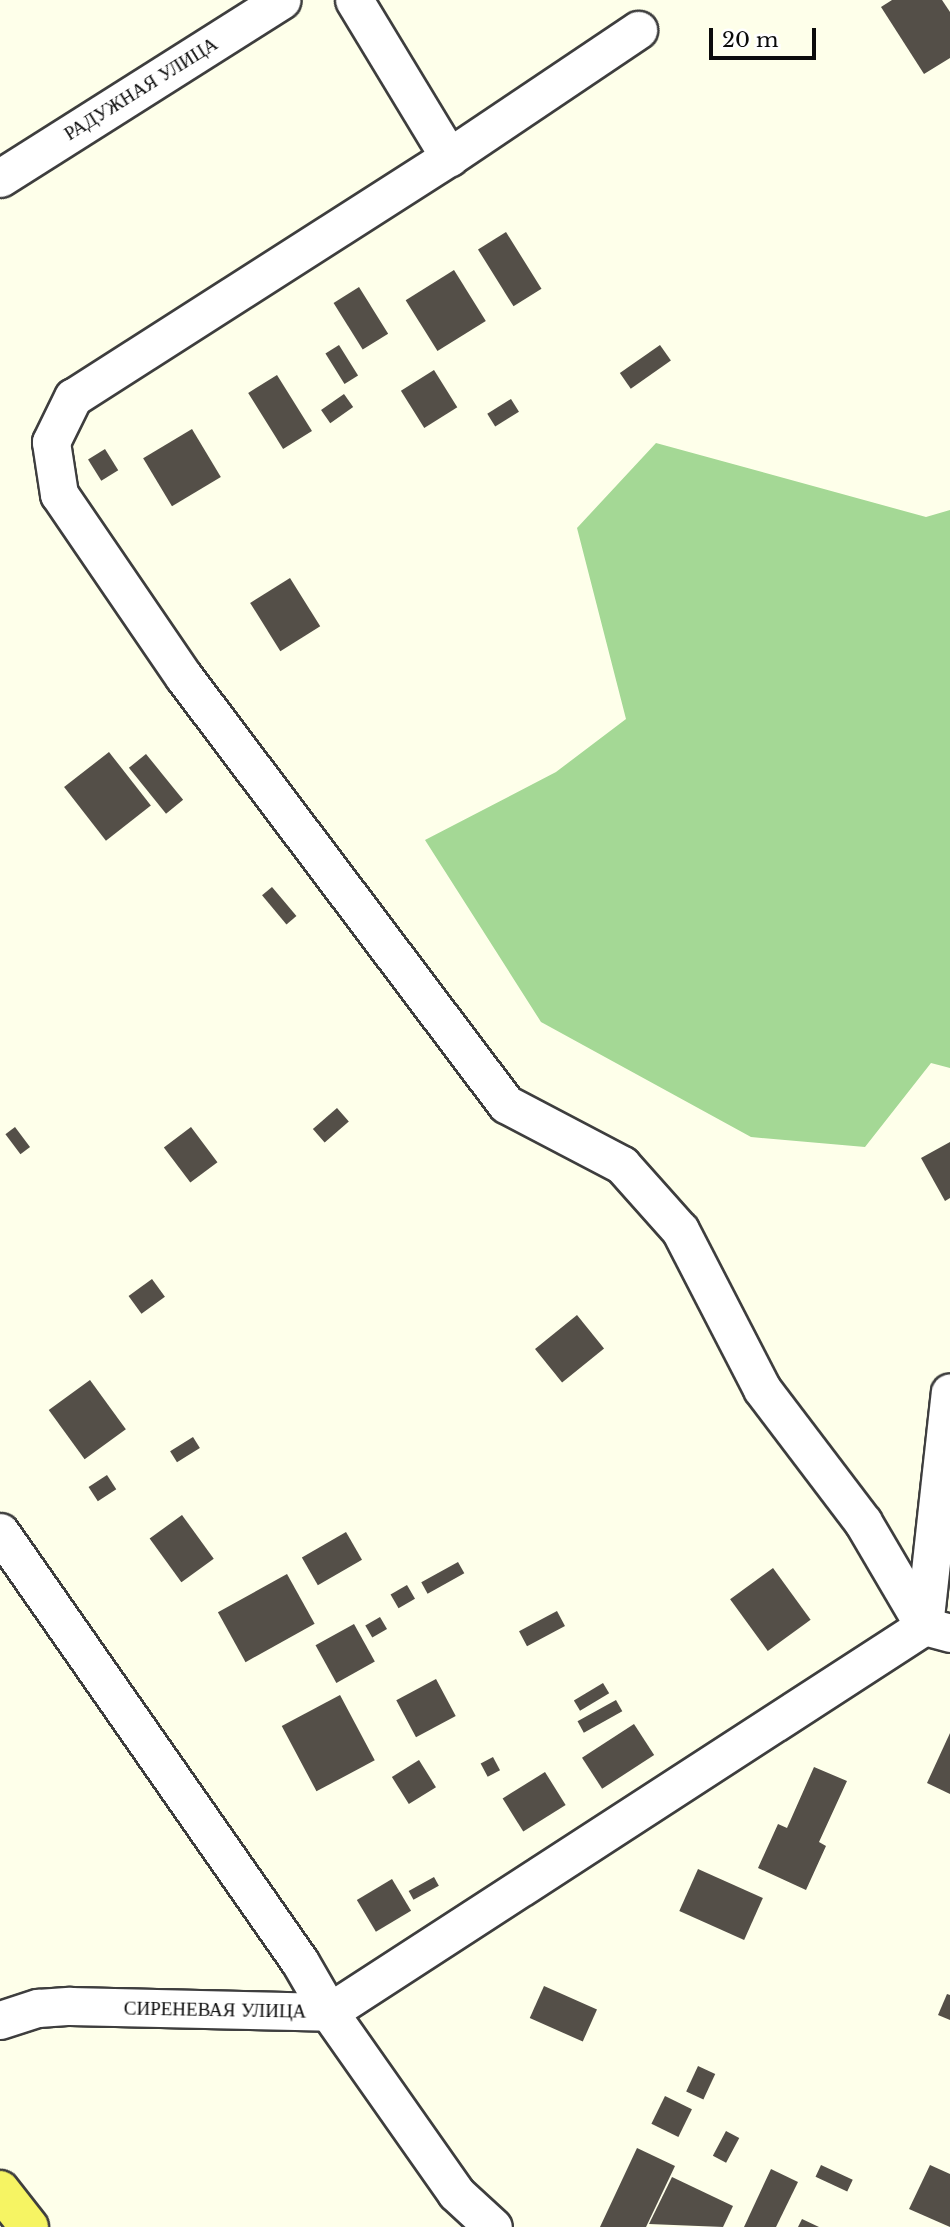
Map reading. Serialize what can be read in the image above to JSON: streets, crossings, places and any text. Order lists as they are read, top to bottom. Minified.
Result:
{"streets":{"street":["РАДУЖНАЯ УЛИЦА","СИРЕНЕВАЯ УЛИЦА"]},"scale_bar":"20 m"}
